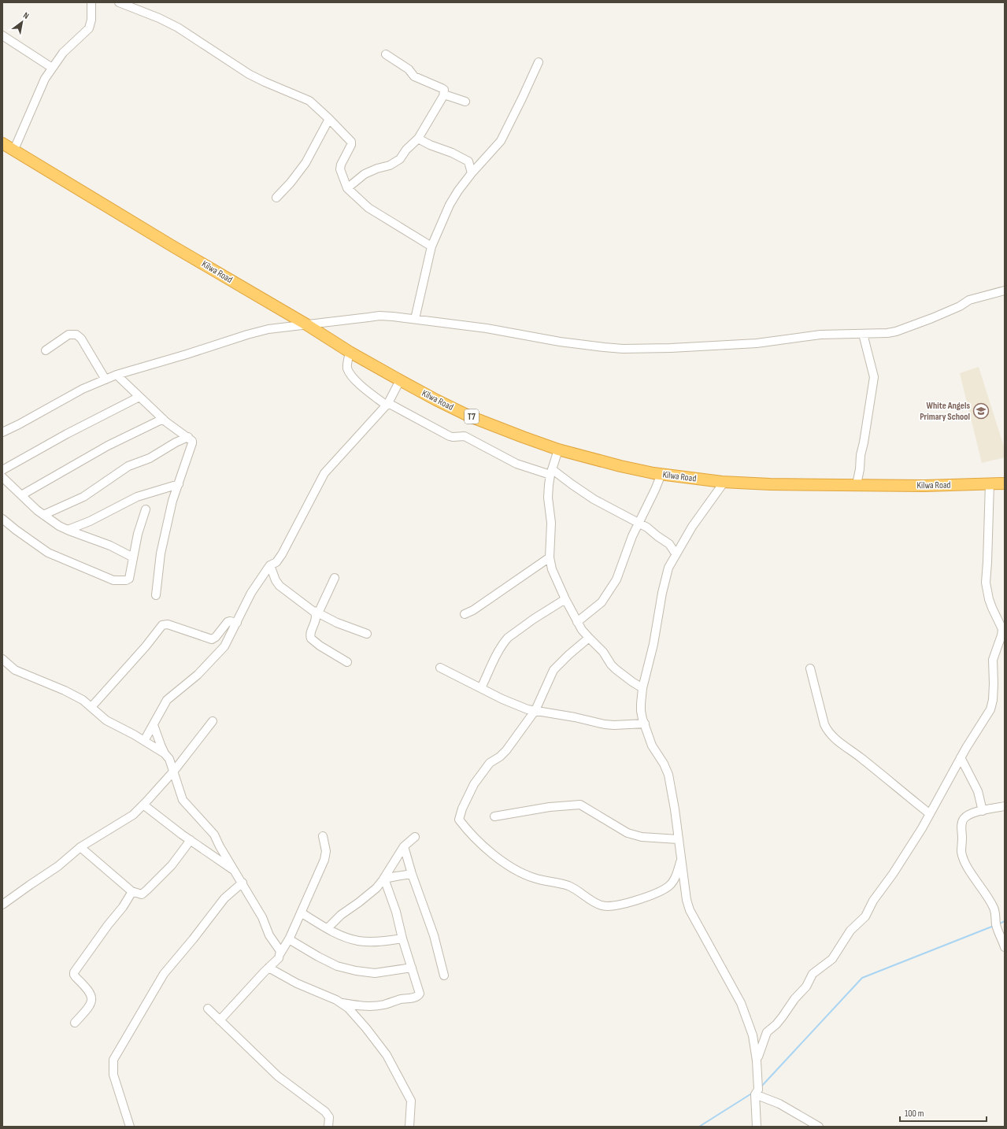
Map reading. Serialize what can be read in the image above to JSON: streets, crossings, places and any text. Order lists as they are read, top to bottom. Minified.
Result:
{"streets":{"highway":["Kilwa Road","T7"]},"places":{"school or university":["White Angels Primary School"]},"scale_bar":"100 m","north":"top right"}
